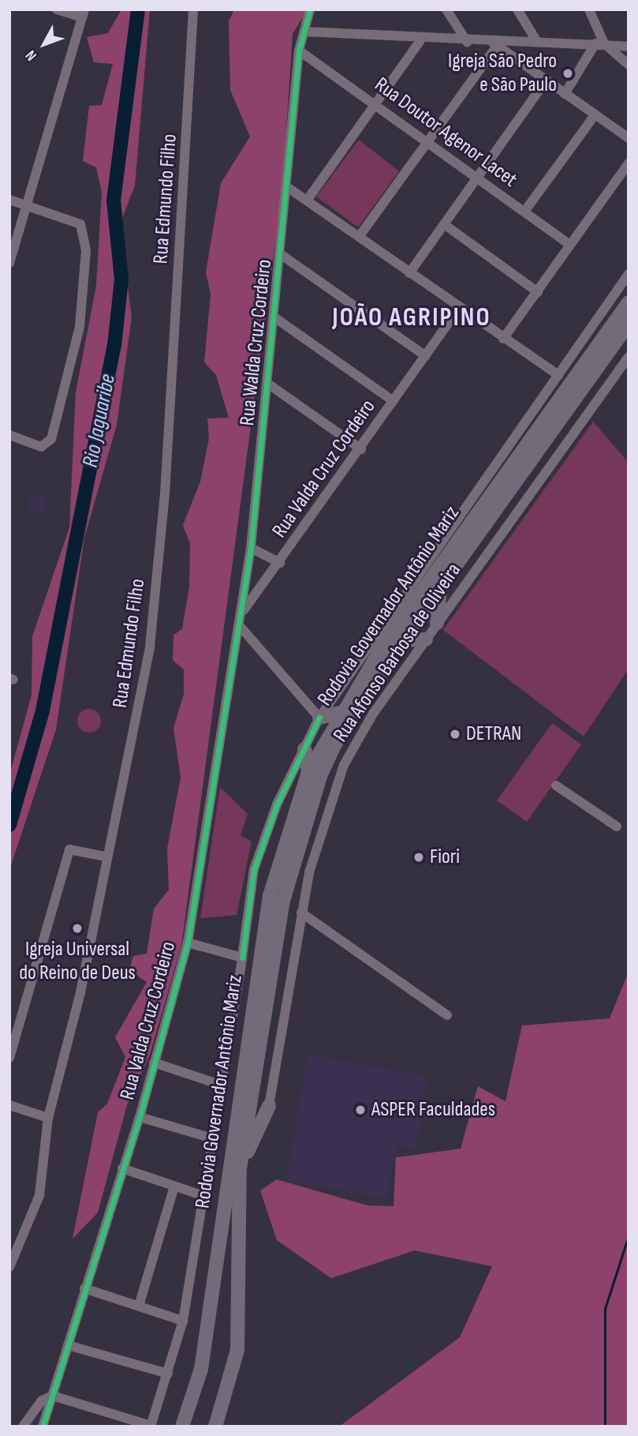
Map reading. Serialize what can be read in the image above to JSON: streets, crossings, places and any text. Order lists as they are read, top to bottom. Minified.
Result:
{"streets":{"highway":["Rodovia Governador Antônio Mariz"],"street":["Rua Doutor Agenor Lacet","Rua Edmundo Filho","Rua Walda Cruz Cordeiro","Rua Valda Cruz Cordeiro","Rua Afonso Barbosa de Oliveira"]},"crossings":[["Rua Doutor Agenor Lacet","Rua Walda Cruz Cordeiro"],["Rua Walda Cruz Cordeiro","Rua Valda Cruz Cordeiro"]],"districts":["JOÃO AGRIPINO"],"water":["Rio Jaguaribe"],"places":["Igreja São Pedro e São Paulo","DETRAN","Fiori","Igreja Universal do Reino de Deus","ASPER Faculdades"],"north":"bottom left"}
